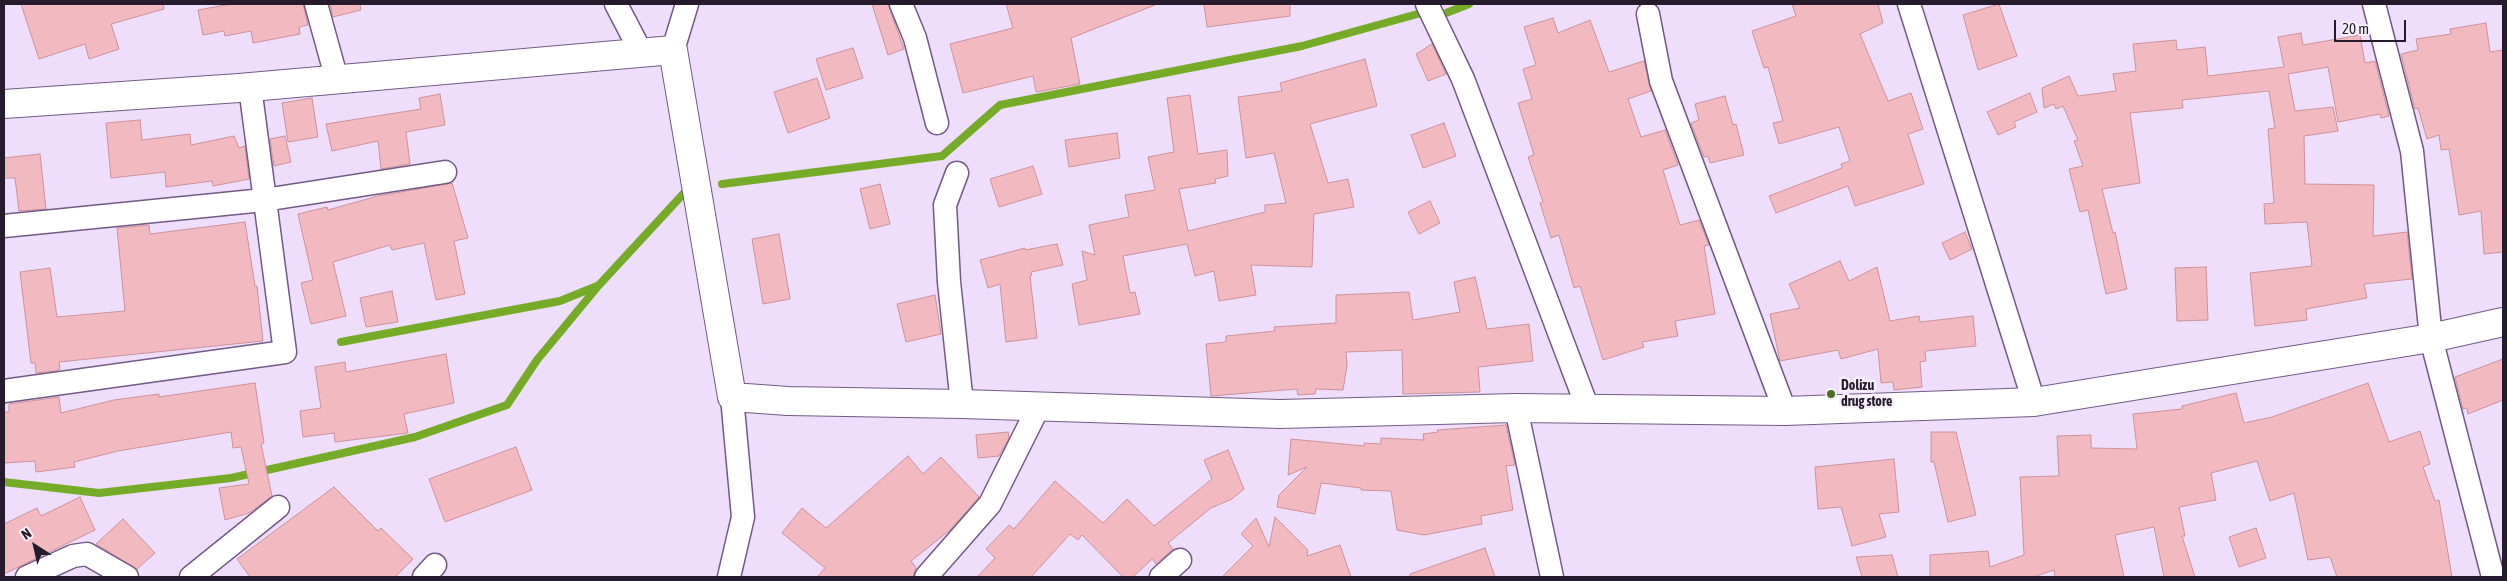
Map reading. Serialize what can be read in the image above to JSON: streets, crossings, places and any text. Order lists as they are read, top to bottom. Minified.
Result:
{"places":["Dolizu drug store"],"scale_bar":"20 m","north":"top left"}
